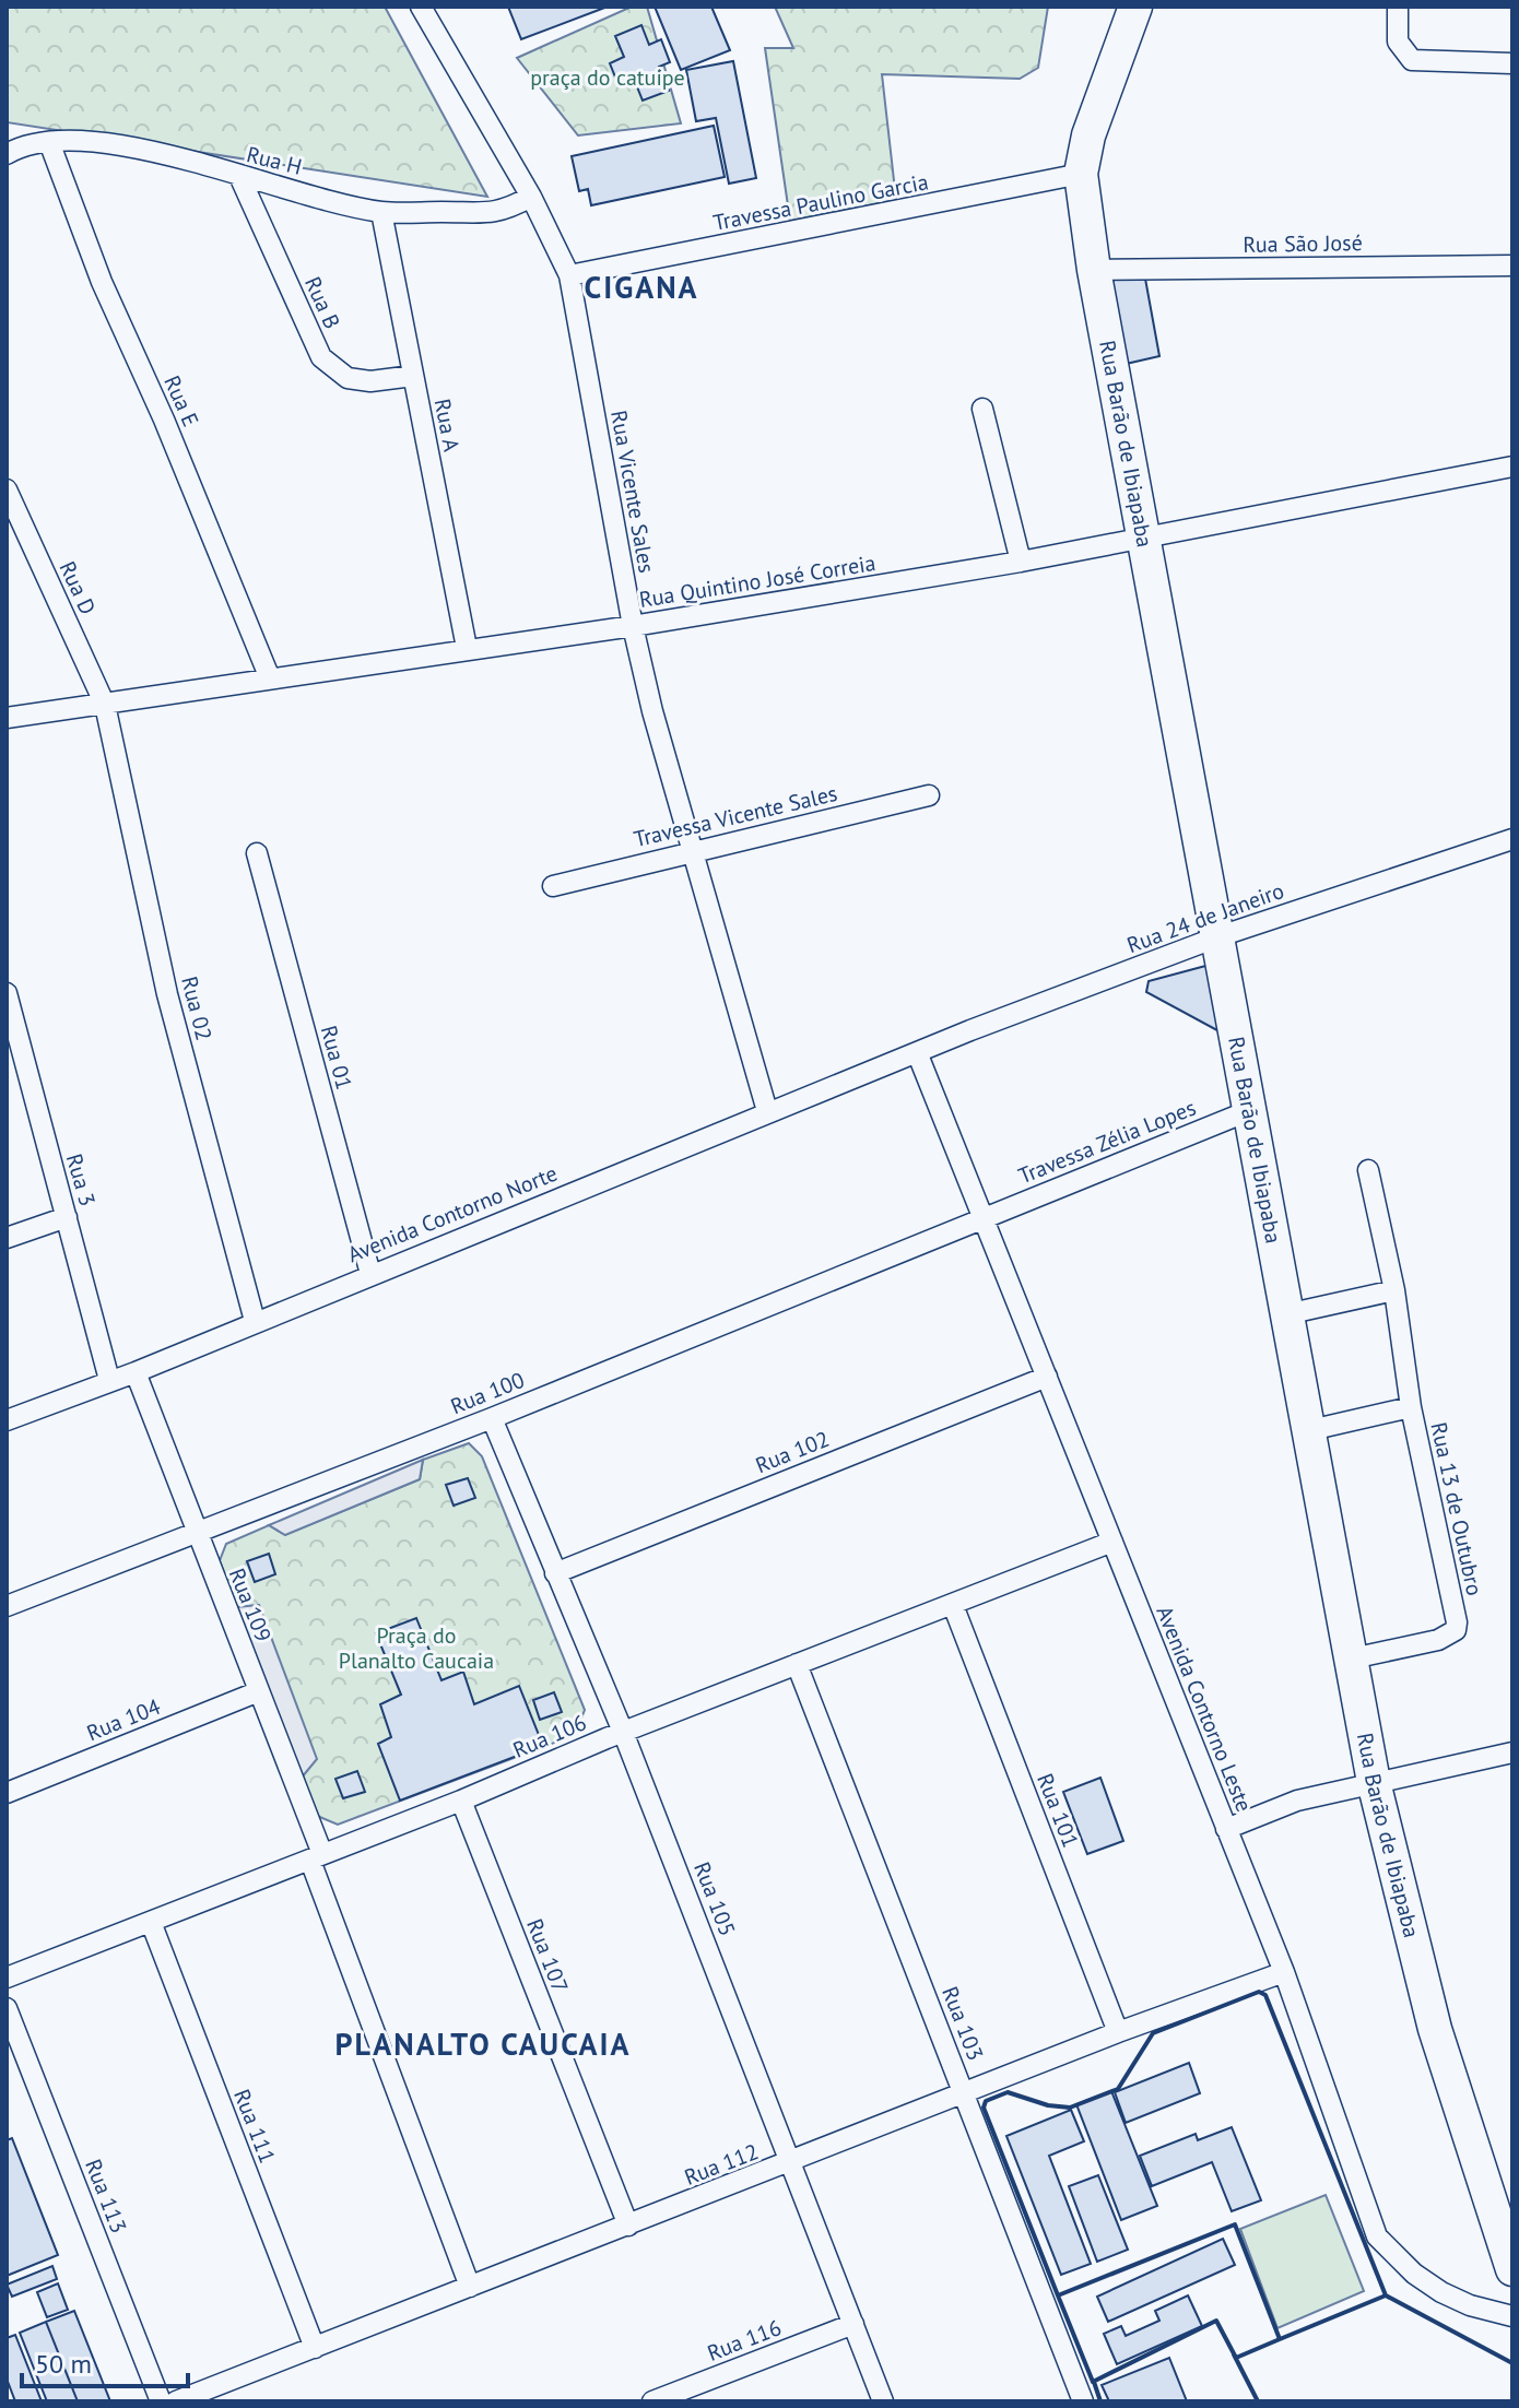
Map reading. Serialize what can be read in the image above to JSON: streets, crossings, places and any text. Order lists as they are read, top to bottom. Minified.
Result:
{"streets":{"main road":["Rua Barão de Ibiapaba"],"street":["Rua H","Travessa Paulino Garcia","Rua São José","Rua B","Rua E","Rua A","Rua Vicente Sales","Rua Quintino José Correia","Rua D","Travessa Vicente Sales","Rua 24 de Janeiro","Rua 02","Rua 01","Travessa Zélia Lopes","Rua 3","Avenida Contorno Norte","Rua 100","Rua 102","Rua 13 de Outubro","Rua 109","Avenida Contorno Leste","Rua 104","Rua 106","Rua 101","Rua 105","Rua 107","Rua 103","Rua 111","Rua 112","Rua 113","Rua 116"]},"crossings":[["Rua H","Rua B"],["Rua H","Rua E"],["Rua H","Rua A"],["Rua H","Rua Vicente Sales"],["Travessa Paulino Garcia","Rua Barão de Ibiapaba"],["Travessa Paulino Garcia","Rua Vicente Sales"],["Rua São José","Rua Barão de Ibiapaba"],["Rua B","Rua A"],["Rua E","Rua Quintino José Correia"],["Rua A","Rua Quintino José Correia"],["Rua Barão de Ibiapaba","Rua Quintino José Correia"],["Rua Barão de Ibiapaba","Rua 24 de Janeiro"],["Rua Barão de Ibiapaba","Travessa Zélia Lopes"],["Rua Barão de Ibiapaba","Rua 13 de Outubro"],["Rua Vicente Sales","Rua Quintino José Correia"],["Rua Vicente Sales","Travessa Vicente Sales"],["Rua Vicente Sales","Avenida Contorno Norte"],["Rua Quintino José Correia","Rua D"],["Rua Quintino José Correia","Rua 02"],["Rua D","Rua 02"],["Rua 24 de Janeiro","Avenida Contorno Norte"],["Rua 24 de Janeiro","Avenida Contorno Leste"],["Rua 02","Avenida Contorno Norte"],["Rua 01","Avenida Contorno Norte"],["Travessa Zélia Lopes","Rua 100"],["Travessa Zélia Lopes","Avenida Contorno Leste"],["Rua 3","Avenida Contorno Norte"],["Avenida Contorno Norte","Rua 109"],["Avenida Contorno Norte","Avenida Contorno Leste"],["Rua 100","Rua 109"],["Rua 100","Avenida Contorno Leste"],["Rua 100","Rua 105"],["Rua 102","Avenida Contorno Leste"],["Rua 102","Rua 105"],["Rua 109","Rua 104"],["Rua 109","Rua 106"],["Rua 109","Rua 112"],["Avenida Contorno Leste","Rua 106"],["Avenida Contorno Leste","Rua 112"],["Rua 106","Rua 101"],["Rua 106","Rua 105"],["Rua 106","Rua 107"],["Rua 106","Rua 103"],["Rua 106","Rua 111"],["Rua 101","Rua 112"],["Rua 105","Rua 112"],["Rua 105","Rua 116"],["Rua 107","Rua 112"],["Rua 103","Rua 112"],["Rua 111","Rua 112"]],"districts":["CIGANA","PLANALTO CAUCAIA"],"parks":["praça do catuipe","Praça do Planalto Caucaia"],"scale_bar":"50 m"}
